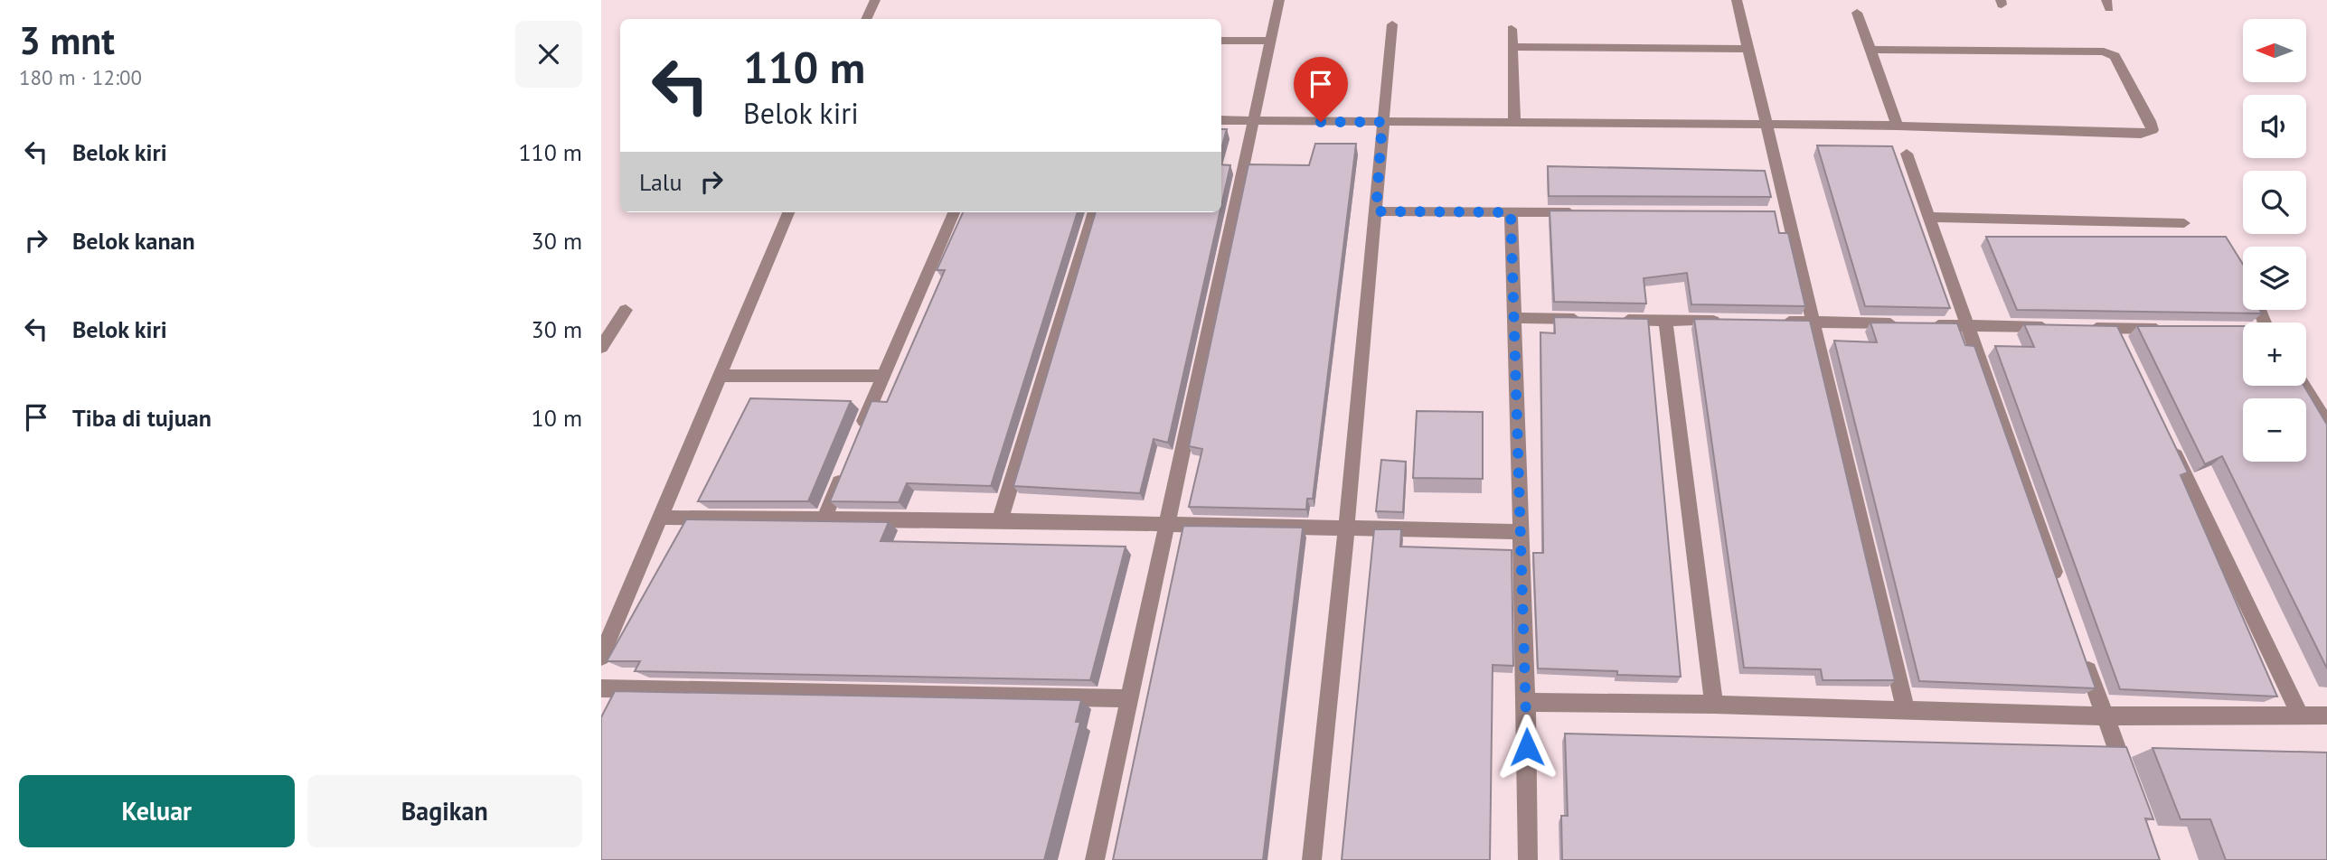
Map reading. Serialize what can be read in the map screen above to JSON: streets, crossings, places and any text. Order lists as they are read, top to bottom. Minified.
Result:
{"north":"left","page":{"heading":["3 mnt","180 m · 12:00"],"map_buttons":["+","−"],"turn":["110 m","Belok kiri"],"list":[{"name":"Belok kiri","value":"110 m"},{"name":"Belok kanan","value":"30 m"},{"name":"Belok kiri","value":"30 m"},{"name":"Tiba di tujuan","value":"10 m"}],"then":"Lalu","buttons":["Keluar","Bagikan"]}}
